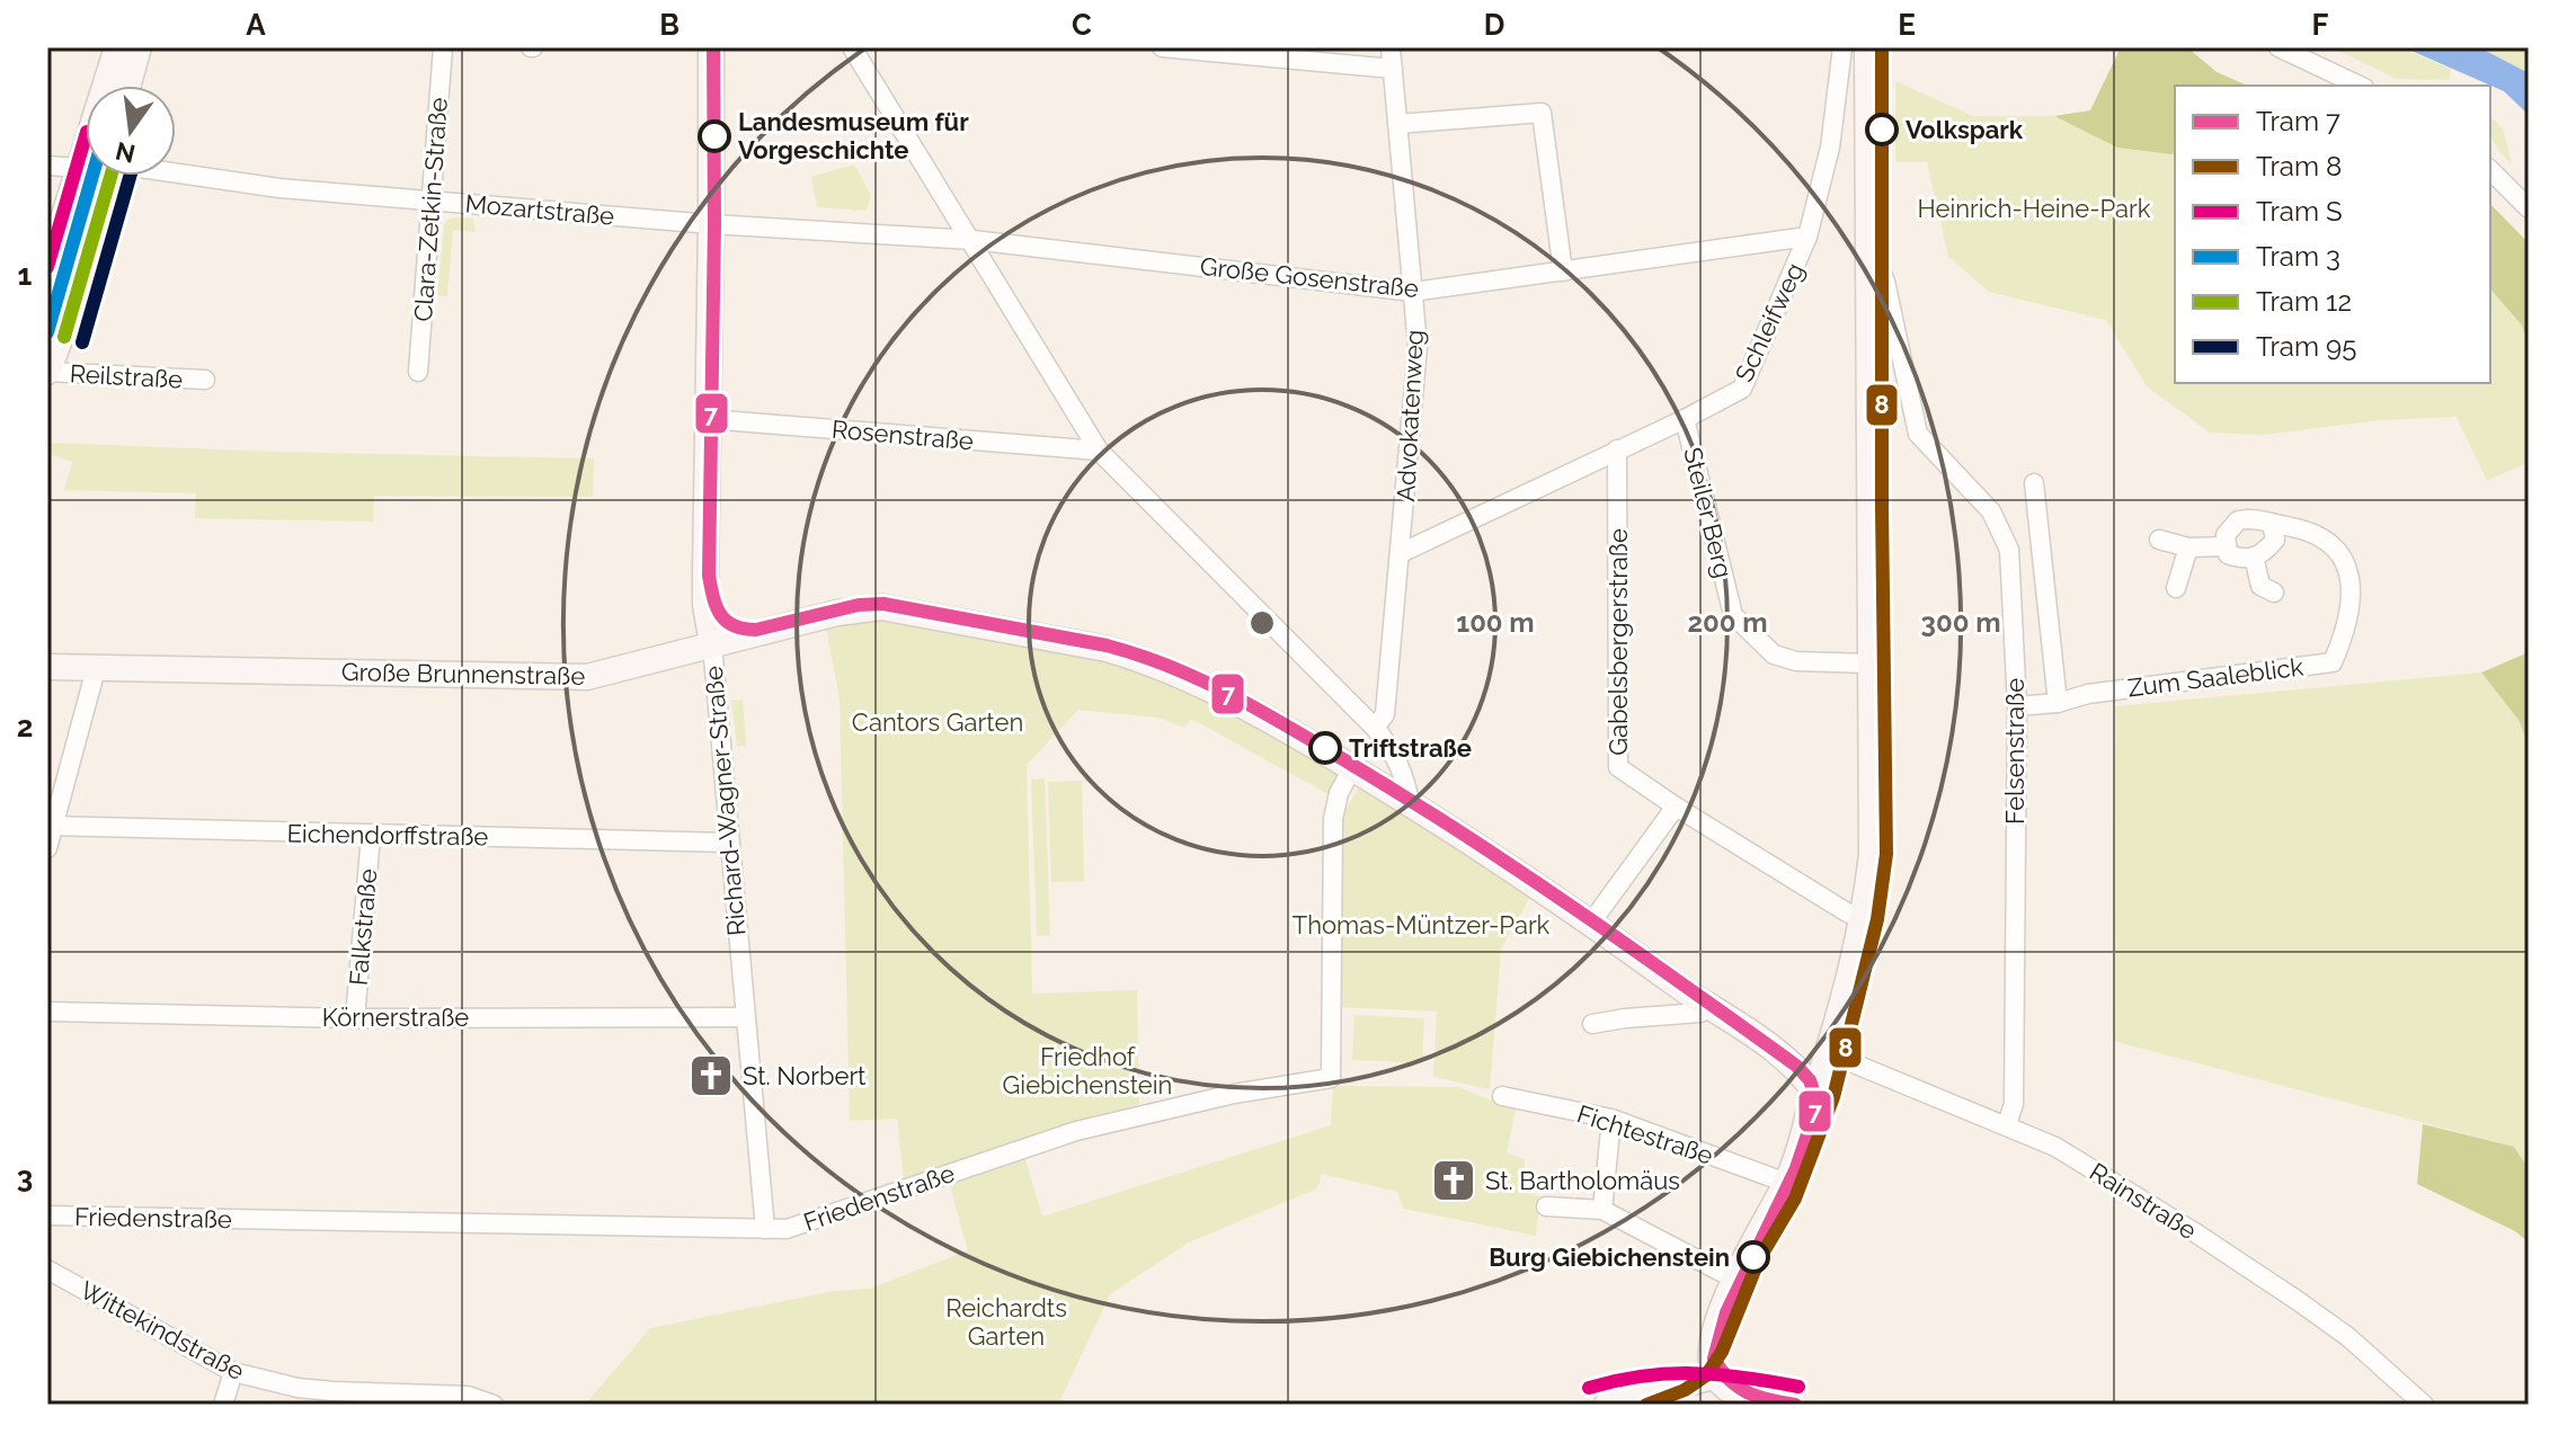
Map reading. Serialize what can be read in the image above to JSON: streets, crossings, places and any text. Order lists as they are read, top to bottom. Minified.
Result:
{"streets":{"main road":["Reilstraße","Große Brunnenstraße","Richard-Wagner-Straße"],"street":["Clara-Zetkin-Straße","Mozartstraße","Große Gosenstraße","Schleifweg","Advokatenweg","Rosenstraße","Steiler Berg","Gabelsbergerstraße","Zum Saaleblick","Felsenstraße","Eichendorffstraße","Falkstraße","Körnerstraße","Fichtestraße","Friedenstraße","Rainstraße","Wittekindstraße"]},"crossings":[["Clara-Zetkin-Straße","Mozartstraße"],["Mozartstraße","Große Gosenstraße"],["Mozartstraße","Richard-Wagner-Straße"],["Große Gosenstraße","Schleifweg"],["Große Gosenstraße","Advokatenweg"],["Schleifweg","Advokatenweg"],["Schleifweg","Steiler Berg"],["Schleifweg","Gabelsbergerstraße"],["Rosenstraße","Richard-Wagner-Straße"],["Große Brunnenstraße","Richard-Wagner-Straße"],["Große Brunnenstraße","Friedenstraße"],["Zum Saaleblick","Felsenstraße"],["Felsenstraße","Rainstraße"],["Richard-Wagner-Straße","Eichendorffstraße"],["Richard-Wagner-Straße","Körnerstraße"],["Richard-Wagner-Straße","Friedenstraße"],["Eichendorffstraße","Falkstraße"],["Falkstraße","Körnerstraße"]],"parks":["Heinrich-Heine-Park","Cantors Garten","Thomas-Müntzer-Park","Friedhof Giebichenstein","Reichardts Garten"],"places":{"other":["Volkspark","Landesmuseum für Vorgeschichte","Triftstraße","Burg Giebichenstein"],"church":["St. Norbert","St. Bartholomäus"]},"lines":["tram line 7","tram line 8","tram line S","tram line 3","tram line 12","tram line 95"],"legend":["Tram 7","Tram 8","Tram S","Tram 3","Tram 12","Tram 95"],"north":"bottom","grid":{"columns":["A","B","C","D","E","F"],"rows":["1","2","3"]},"rings":["100 m","200 m","300 m"]}
